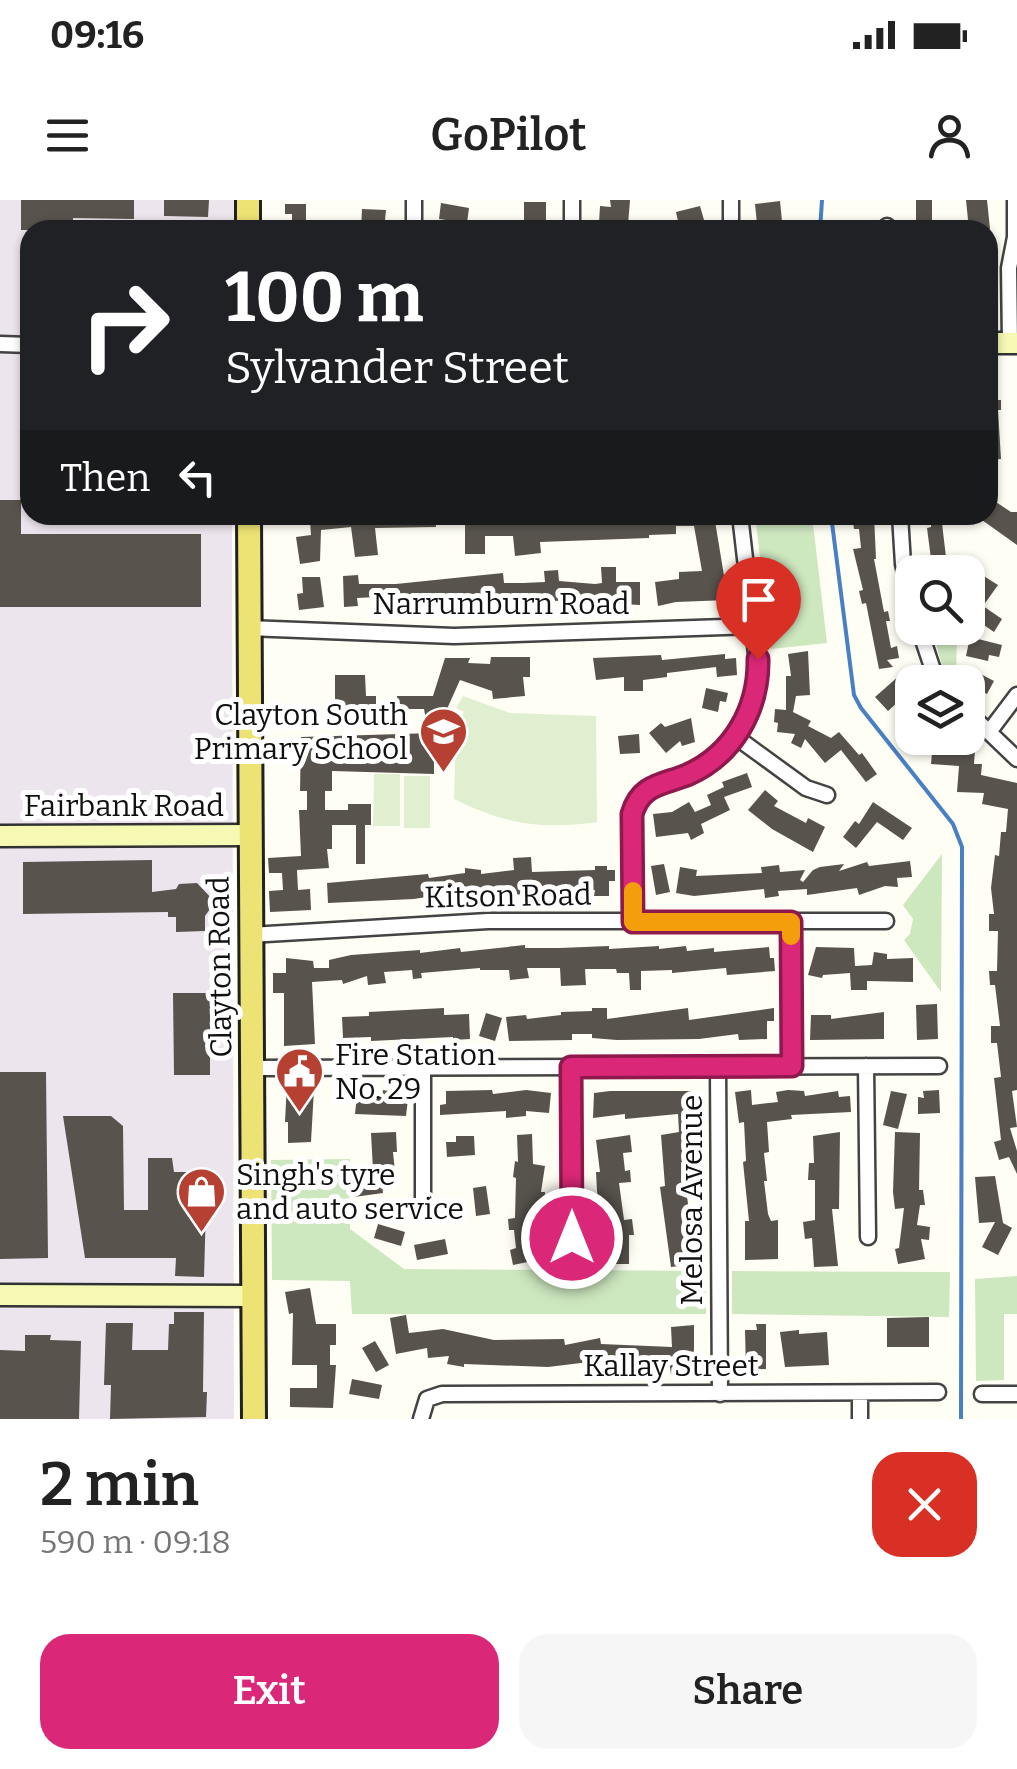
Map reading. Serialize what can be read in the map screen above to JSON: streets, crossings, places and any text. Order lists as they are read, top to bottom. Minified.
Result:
{"streets":{"main road":["Fairbank Road","Clayton Road"],"street":["Narrumburn Road","Kitson Road","Melosa Avenue","Kallay Street"]},"crossings":[["Narrumburn Road","Clayton Road"],["Fairbank Road","Clayton Road"],["Kitson Road","Clayton Road"],["Melosa Avenue","Kallay Street"]],"places":{"school or university":["Clayton South Primary School"],"public building":["Fire Station No. 29"],"shop":["Singh's tyre and auto service"]},"page":{"status":"09:16","header":"GoPilot","turn":["100 m","Sylvander Street"],"then":"Then","heading":["2 min","590 m · 09:18"],"buttons":["Exit","Share"]}}
